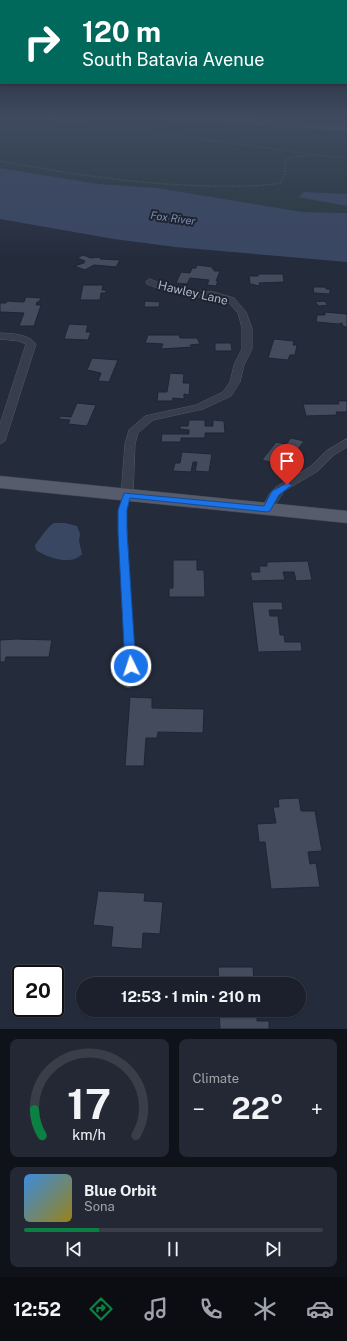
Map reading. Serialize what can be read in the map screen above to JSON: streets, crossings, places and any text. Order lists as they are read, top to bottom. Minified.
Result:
{"streets":{"street":["Hawley Lane"]},"water":["Fox River"],"page":{"turn":["120 m","South Batavia Avenue"],"limit":"20","trip":"12:53 · 1 min · 210 m","tile":"Climate","heat":["−","22°","+"],"song":["Blue Orbit","Sona"],"tabs":"12:52","gauge":["17","km/h"]}}
